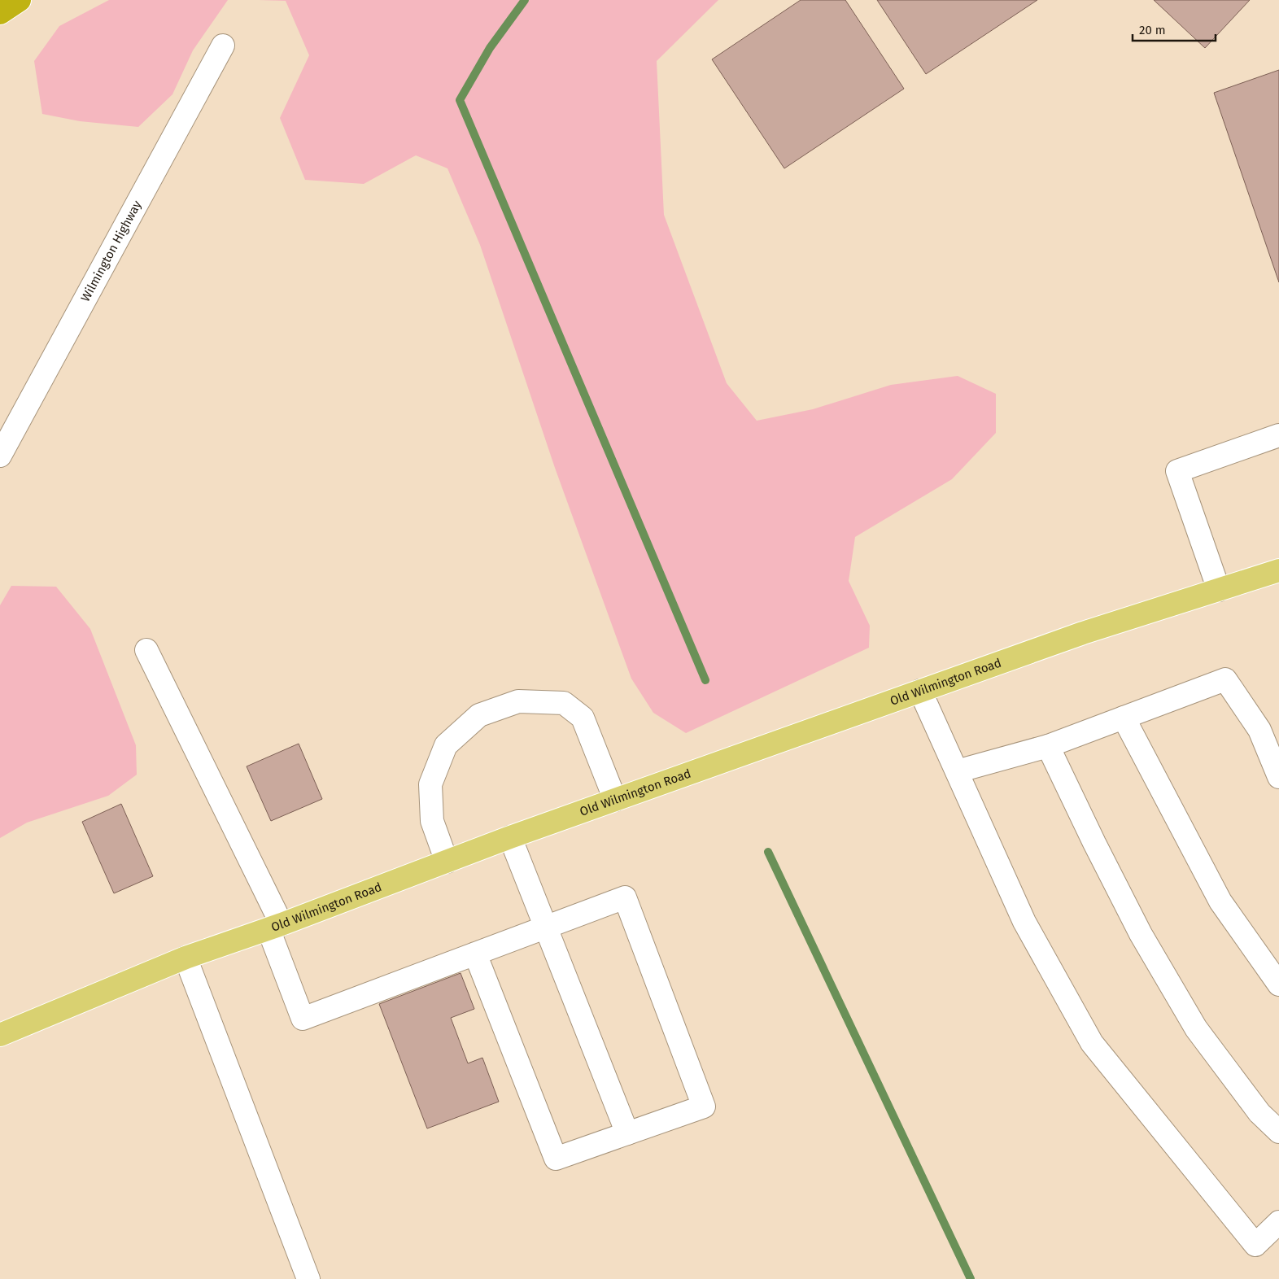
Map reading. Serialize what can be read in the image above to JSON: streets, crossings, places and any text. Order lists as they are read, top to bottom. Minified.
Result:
{"streets":{"main road":["Old Wilmington Road"],"lane":["Wilmington Highway"]},"scale_bar":"20 m"}
